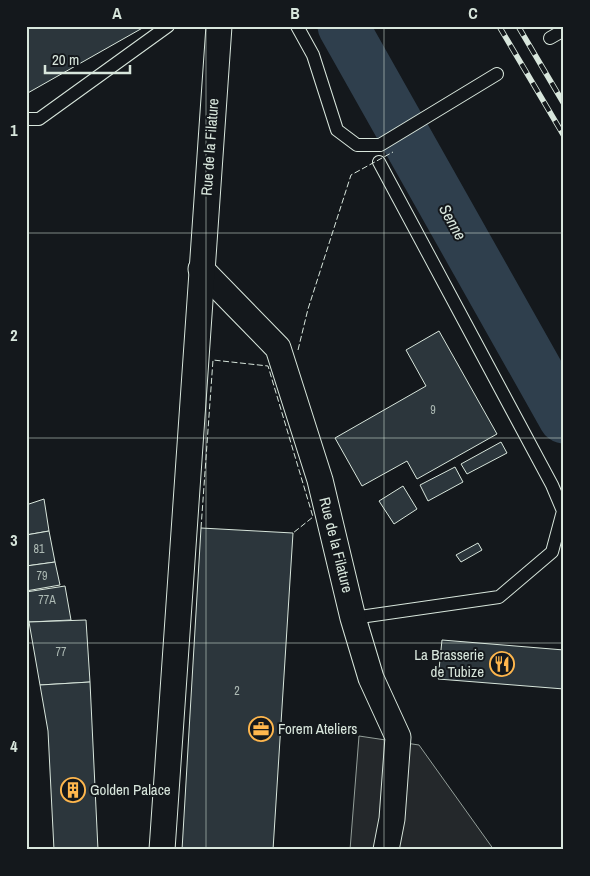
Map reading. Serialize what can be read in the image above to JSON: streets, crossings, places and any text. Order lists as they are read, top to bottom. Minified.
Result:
{"streets":{"street":["Rue de la Filature"]},"water":["Senne"],"places":{"restaurant":["La Brasserie de Tubize"],"office":["Forem Ateliers"],"building":["Golden Palace"]},"house_numbers":["9","81","79","77A","77","2"],"scale_bar":"20 m","grid":{"columns":["A","B","C"],"rows":["1","2","3","4"]}}
